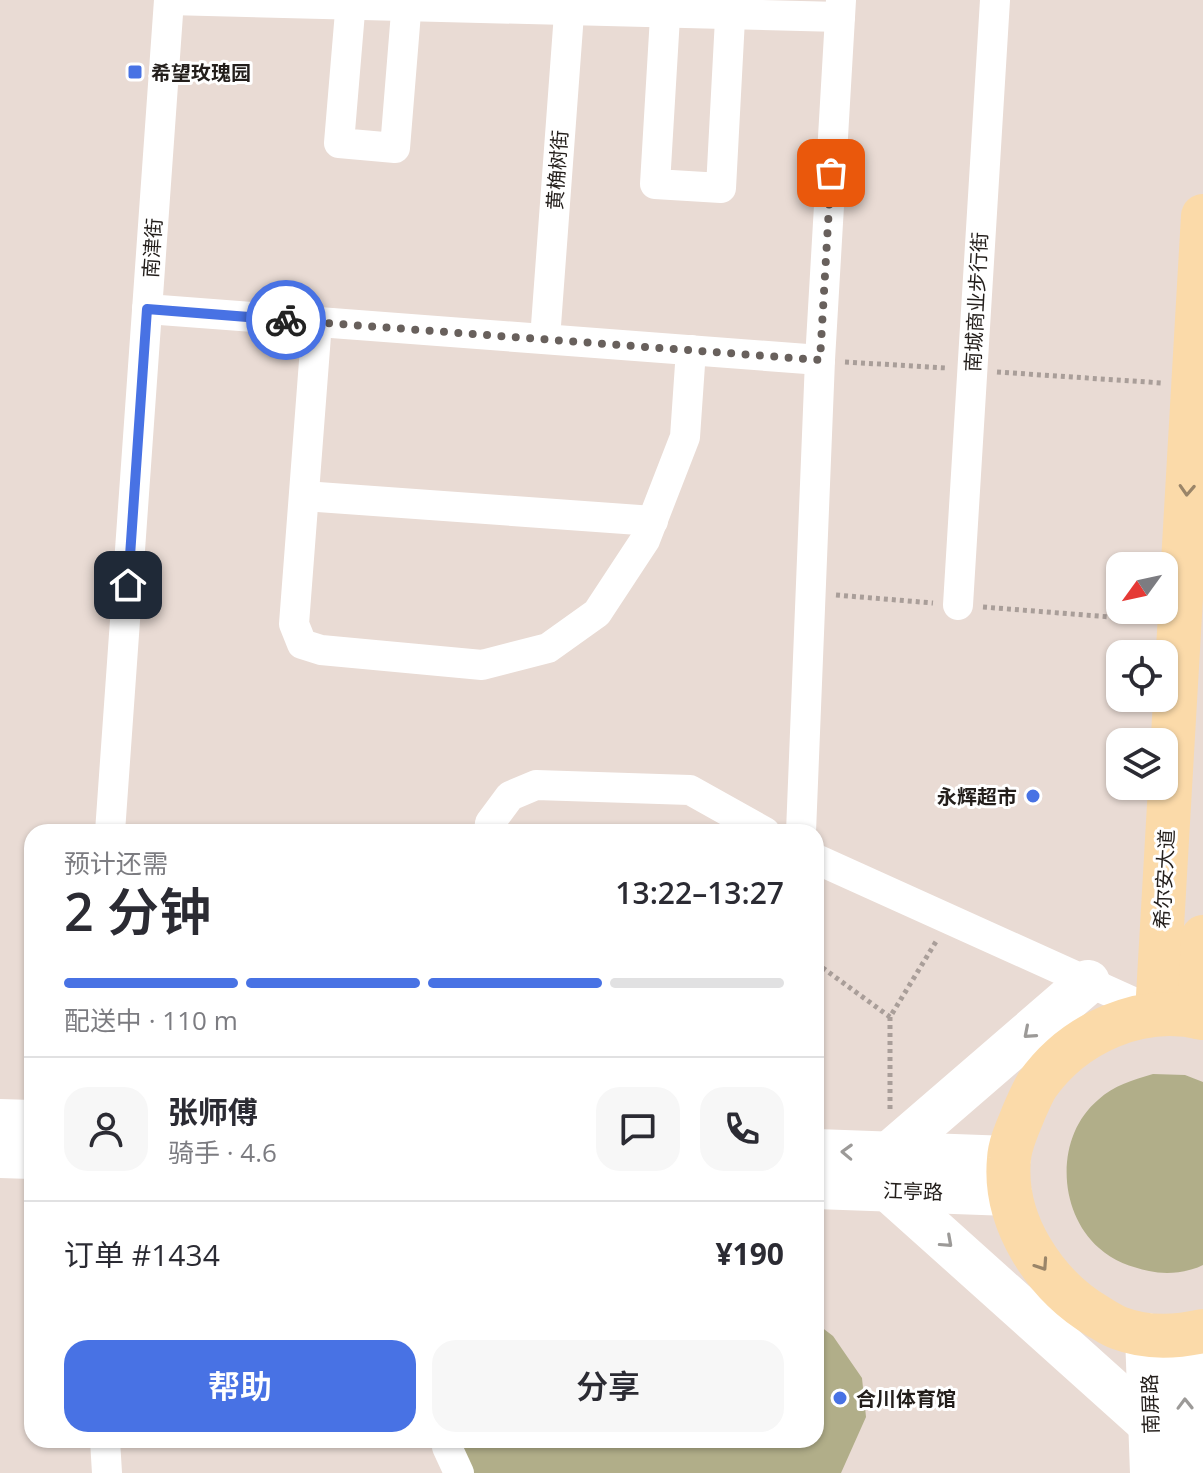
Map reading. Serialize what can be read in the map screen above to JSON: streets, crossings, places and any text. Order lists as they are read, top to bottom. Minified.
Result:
{"streets":{"main road":["希尔安大道"],"street":["黄桷树街","南津街","南城商业步行街","江亭路","南屏路"]},"places":{"transit":["希望玫瑰园"],"other":["永辉超市","合川体育馆"]},"north":"bottom left","page":{"heading":["2 分钟","预计还需","13:22–13:27"],"panel":["张师傅","骑手 · 4.6","订单 #1434","¥190"],"bar":"配送中 · 110 m","buttons":["帮助","分享"]}}
